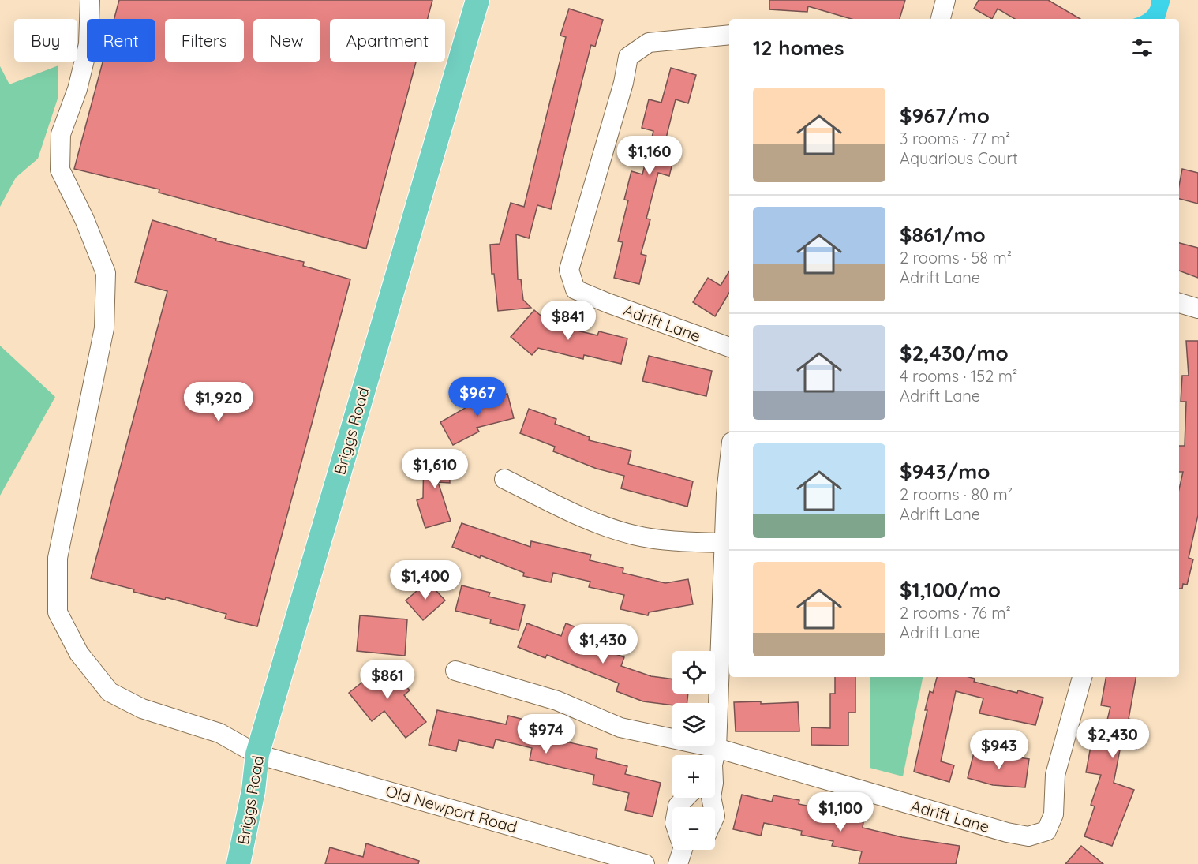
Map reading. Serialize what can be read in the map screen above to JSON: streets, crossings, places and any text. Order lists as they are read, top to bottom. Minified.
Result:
{"streets":{"main road":["Briggs Road"],"street":["Adrift Lane","Old Newport Road"]},"crossings":[["Briggs Road","Old Newport Road"]],"page":{"chip":["Buy","Rent","Filters","New","Apartment"],"heading":"12 homes","list":[{"name":"$967/mo","note":"3 rooms · 77 m² · Aquarious Court"},{"name":"$861/mo","note":"2 rooms · 58 m² · Adrift Lane"},{"name":"$2,430/mo","note":"4 rooms · 152 m² · Adrift Lane"},{"name":"$943/mo","note":"2 rooms · 80 m² · Adrift Lane"},{"name":"$1,100/mo","note":"2 rooms · 76 m² · Adrift Lane"}],"price":["$1,160","$841","$967","$1,920","$1,610","$1,400","$1,430","$861","$974","$2,430","$943","$1,100"],"map_buttons":["+","−"]}}
